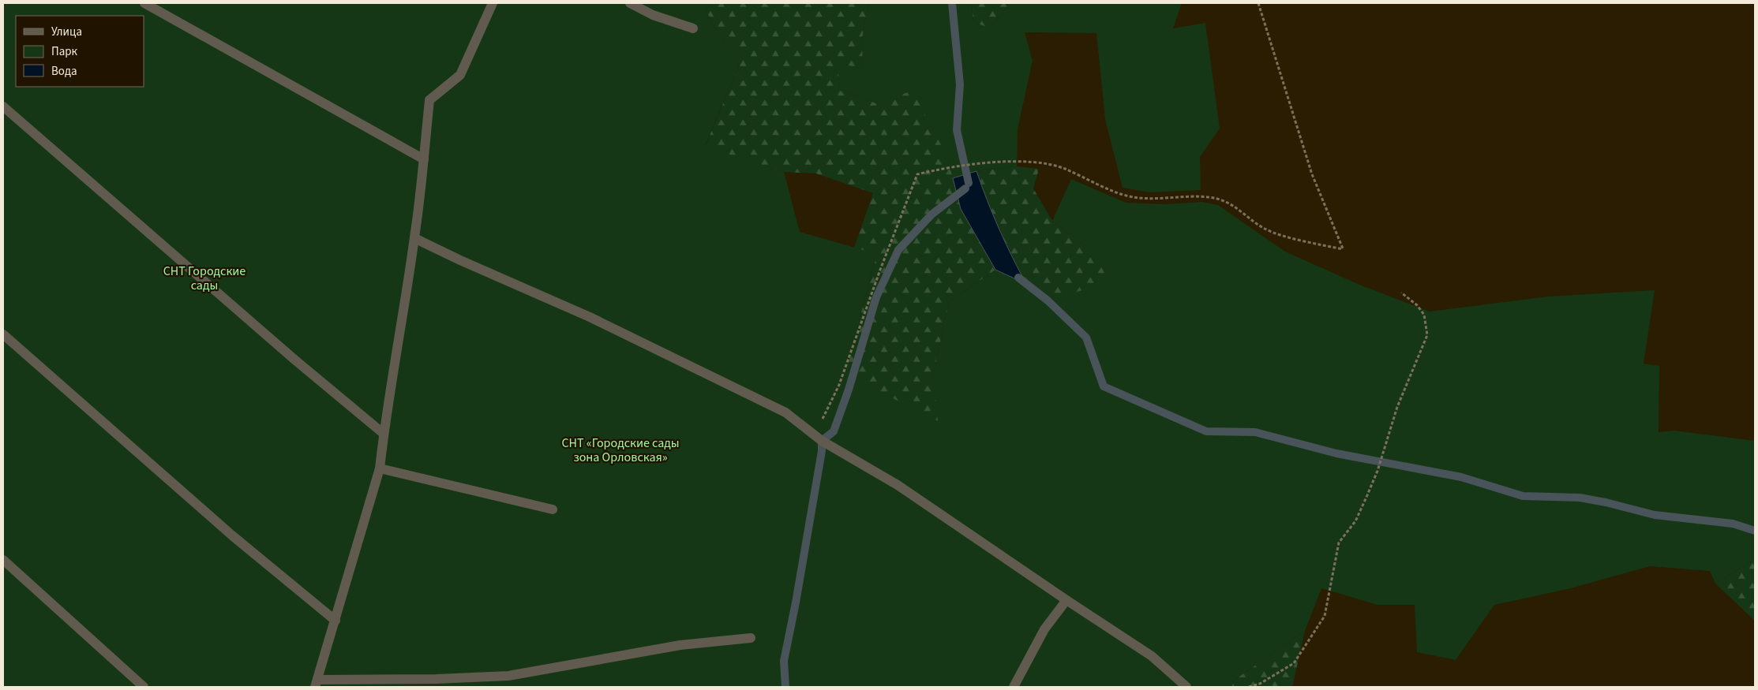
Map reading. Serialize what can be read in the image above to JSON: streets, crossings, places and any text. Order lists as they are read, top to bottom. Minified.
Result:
{"parks":["СНТ Городские сады","СНТ «Городские сады зона Орловская»"],"legend":["Улица","Парк","Вода"]}
